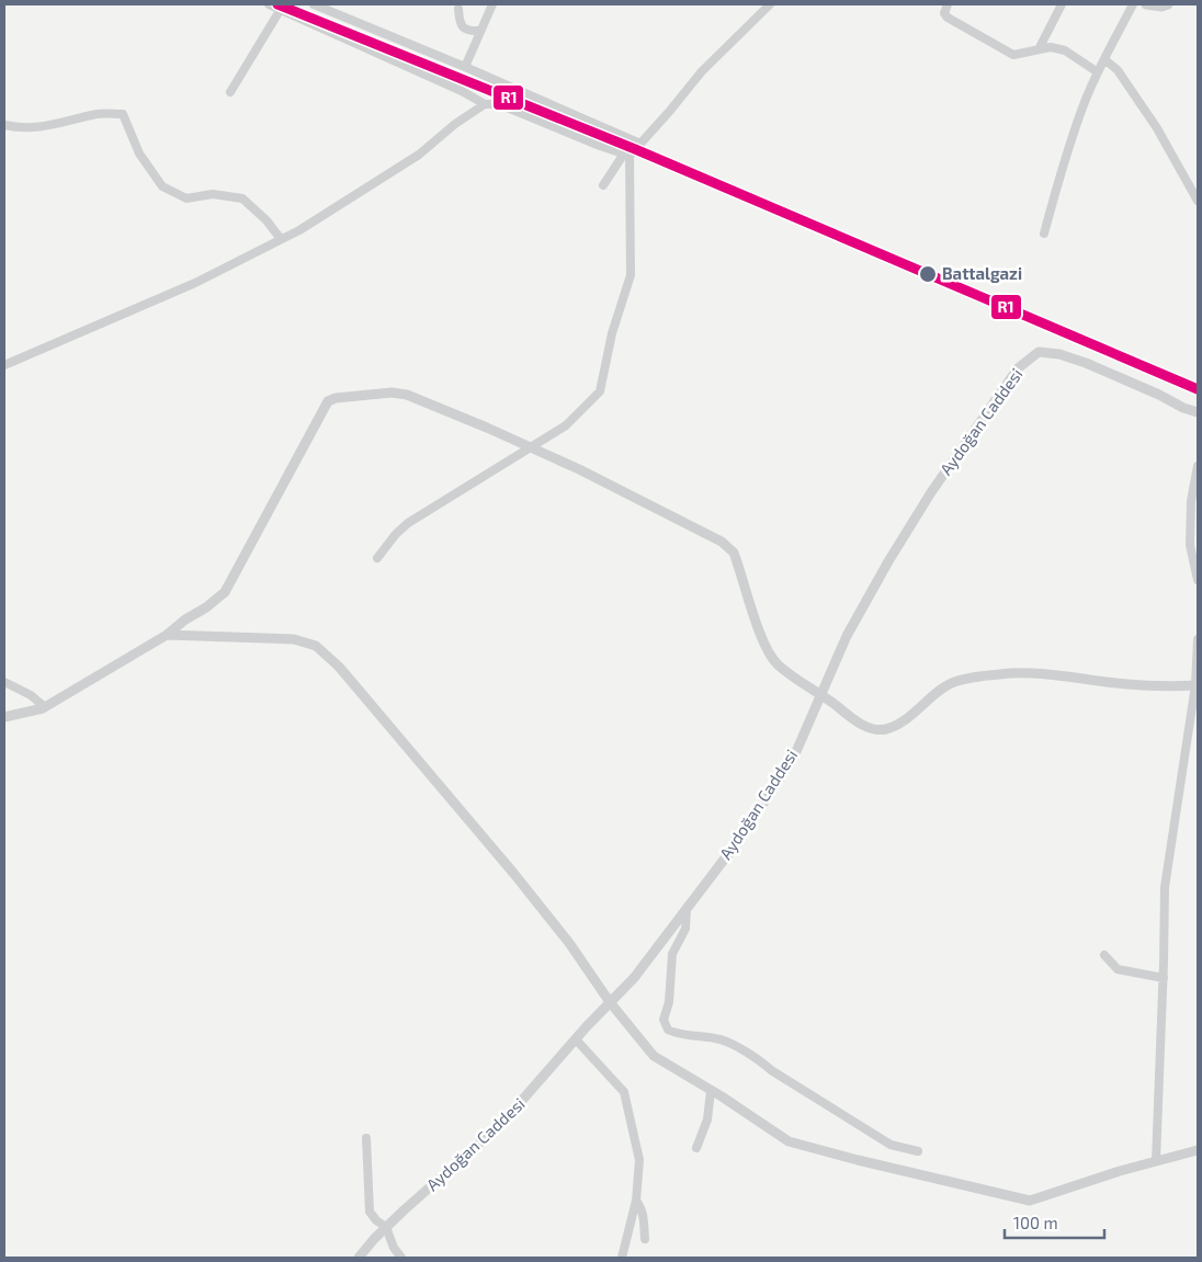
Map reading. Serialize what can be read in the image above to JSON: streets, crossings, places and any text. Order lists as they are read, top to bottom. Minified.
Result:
{"streets":{"street":["Aydoğan Caddesi"]},"places":["Battalgazi"],"lines":["transit line R1"],"scale_bar":"100 m"}
